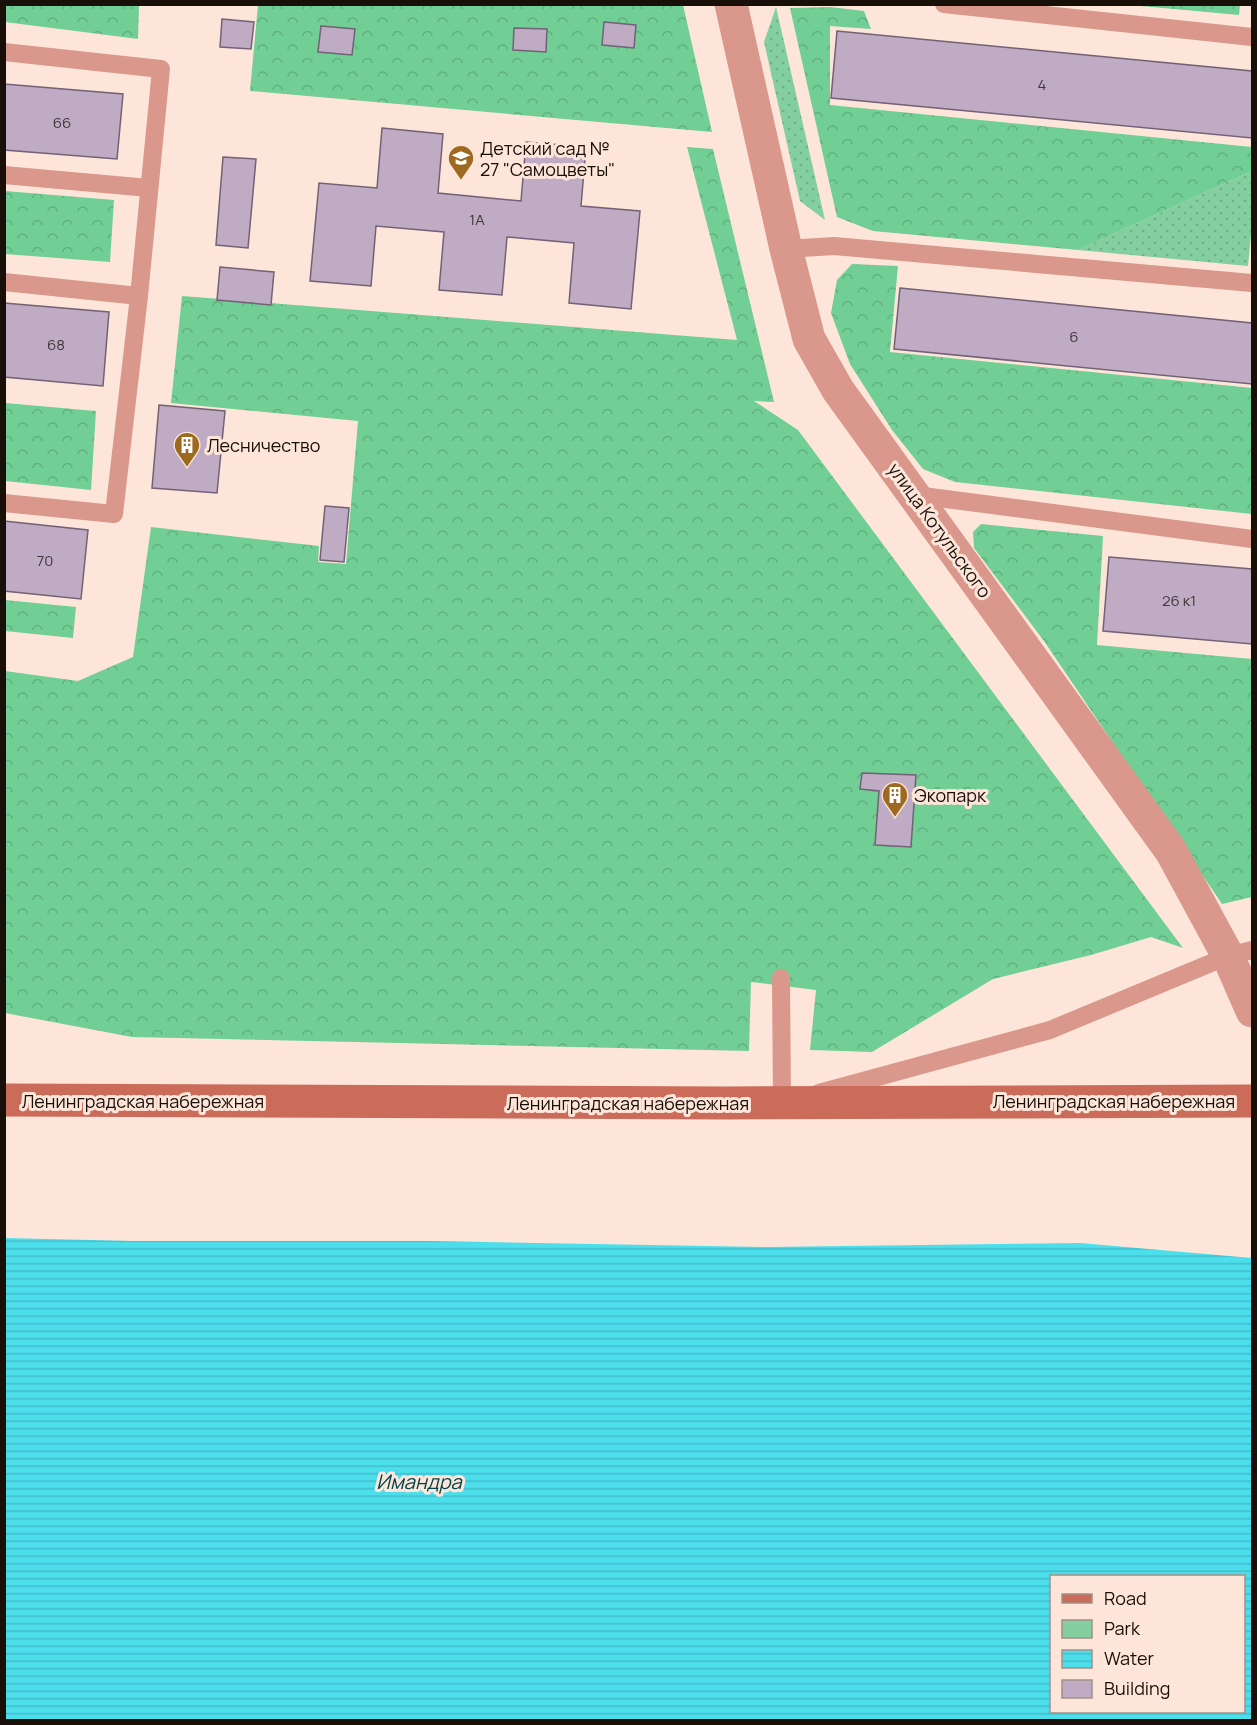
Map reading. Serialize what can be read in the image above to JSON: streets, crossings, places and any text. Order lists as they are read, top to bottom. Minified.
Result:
{"streets":{"main road":["Ленинградская набережная"],"street":["улица Котульского"]},"water":["Имандра"],"places":{"school or university":["Детский сад № 27 \"Самоцветы\""],"building":["Лесничество","Экопарк"]},"house_numbers":["4","66","1А","6","68","70","26 к1"],"legend":["Road","Park","Water","Building"]}
